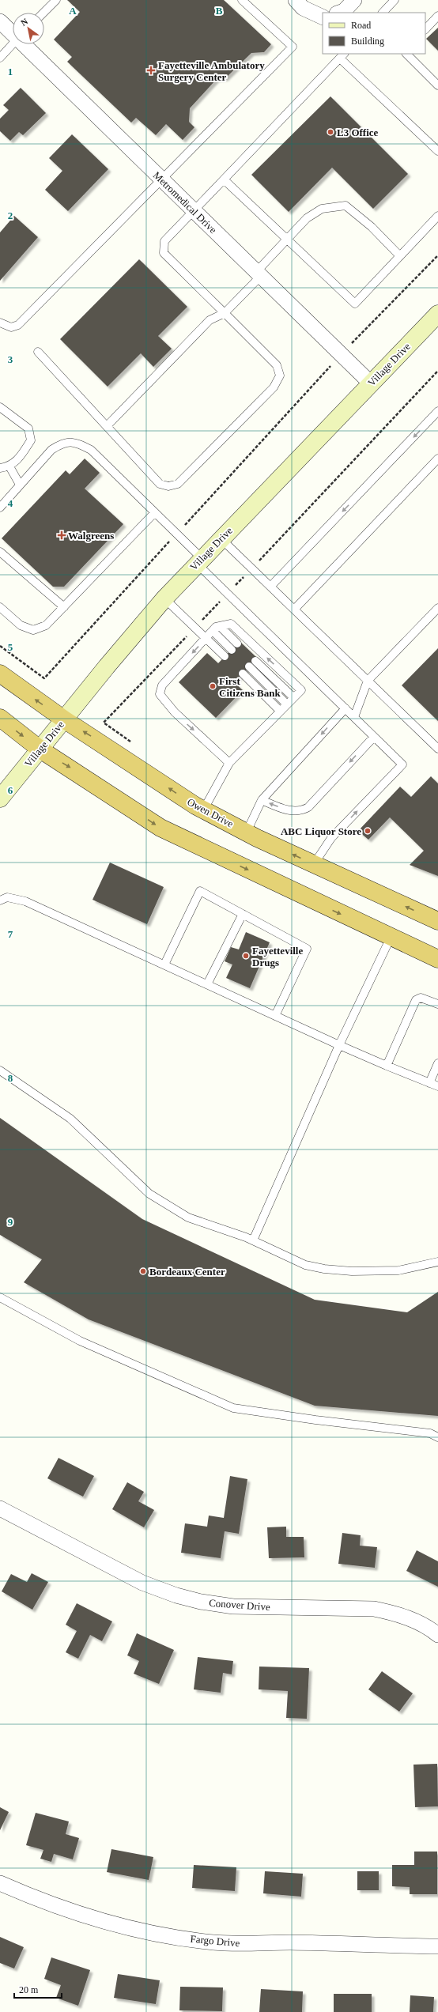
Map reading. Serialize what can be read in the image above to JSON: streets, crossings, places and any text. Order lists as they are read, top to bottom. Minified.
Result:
{"streets":{"highway":["Owen Drive"],"main road":["Village Drive"],"street":["Metromedical Drive","Conover Drive","Fargo Drive"]},"crossings":[["Metromedical Drive","Village Drive"],["Village Drive","Owen Drive"]],"places":{"health":["Fayetteville Ambulatory Surgery Center","Walgreens"],"other":["L3 Office","First Citizens Bank","ABC Liquor Store","Fayetteville Drugs","Bordeaux Center"]},"legend":["Road","Building"],"scale_bar":"20 m","north":"top left","grid":{"columns":["A","B"],"rows":["1","2","3","4","5","6","7","8","9"]}}
